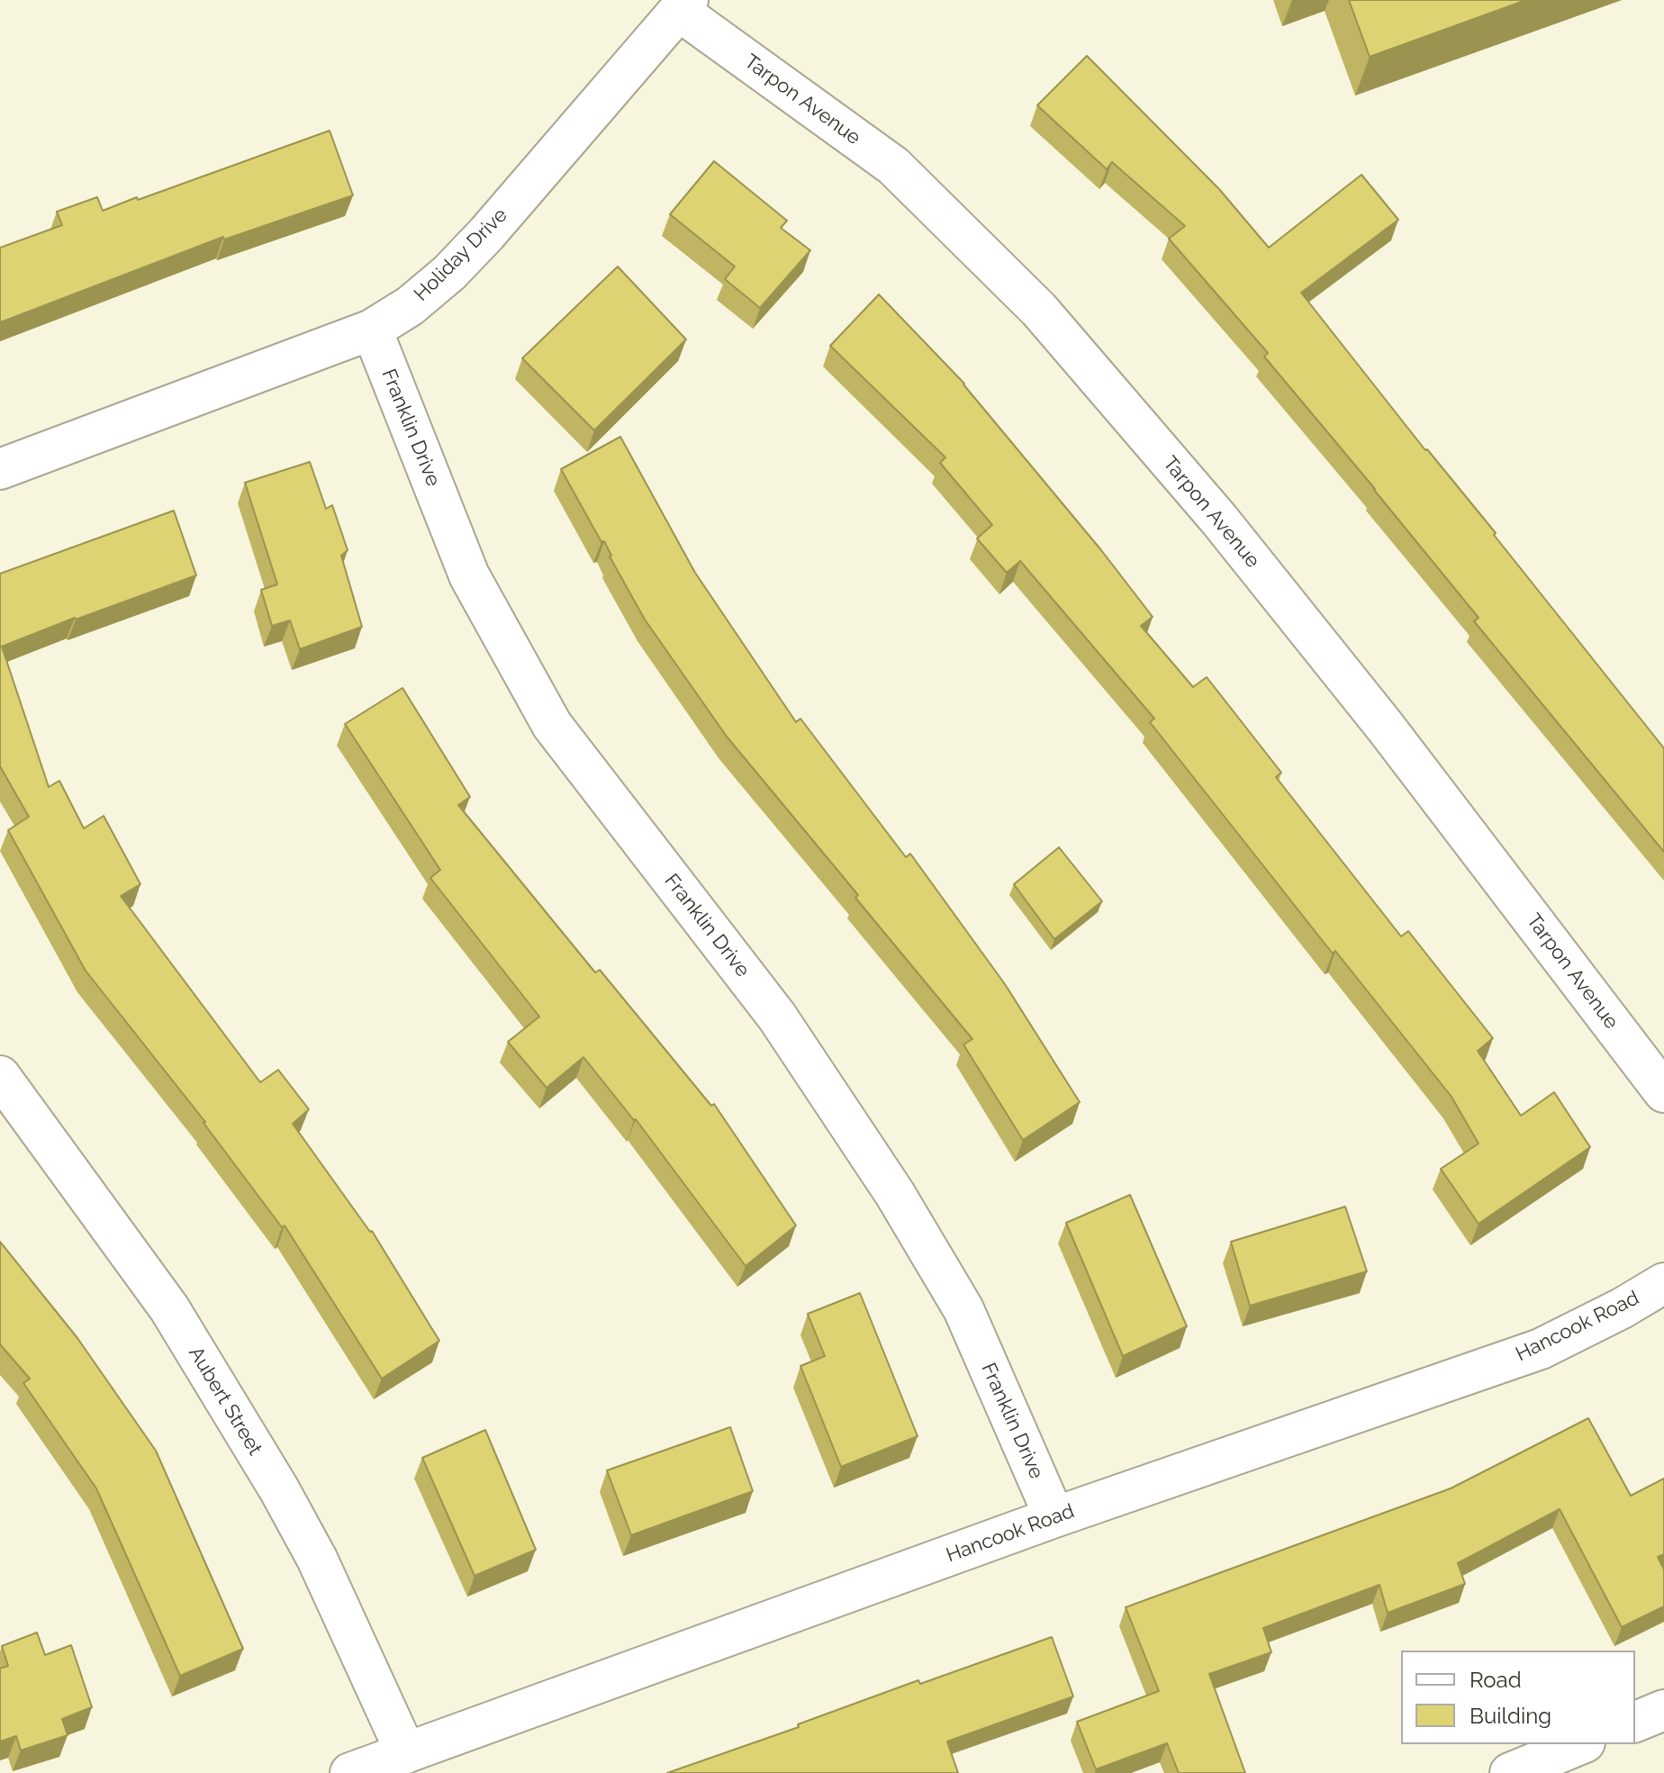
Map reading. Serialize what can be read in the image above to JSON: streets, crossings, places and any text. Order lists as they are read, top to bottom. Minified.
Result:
{"streets":{"street":["Tarpon Avenue","Holiday Drive","Franklin Drive","Hancook Road","Aubert Street"]},"crossings":[["Tarpon Avenue","Holiday Drive"],["Holiday Drive","Franklin Drive"],["Franklin Drive","Hancook Road"],["Hancook Road","Aubert Street"]],"legend":["Road","Building"]}
